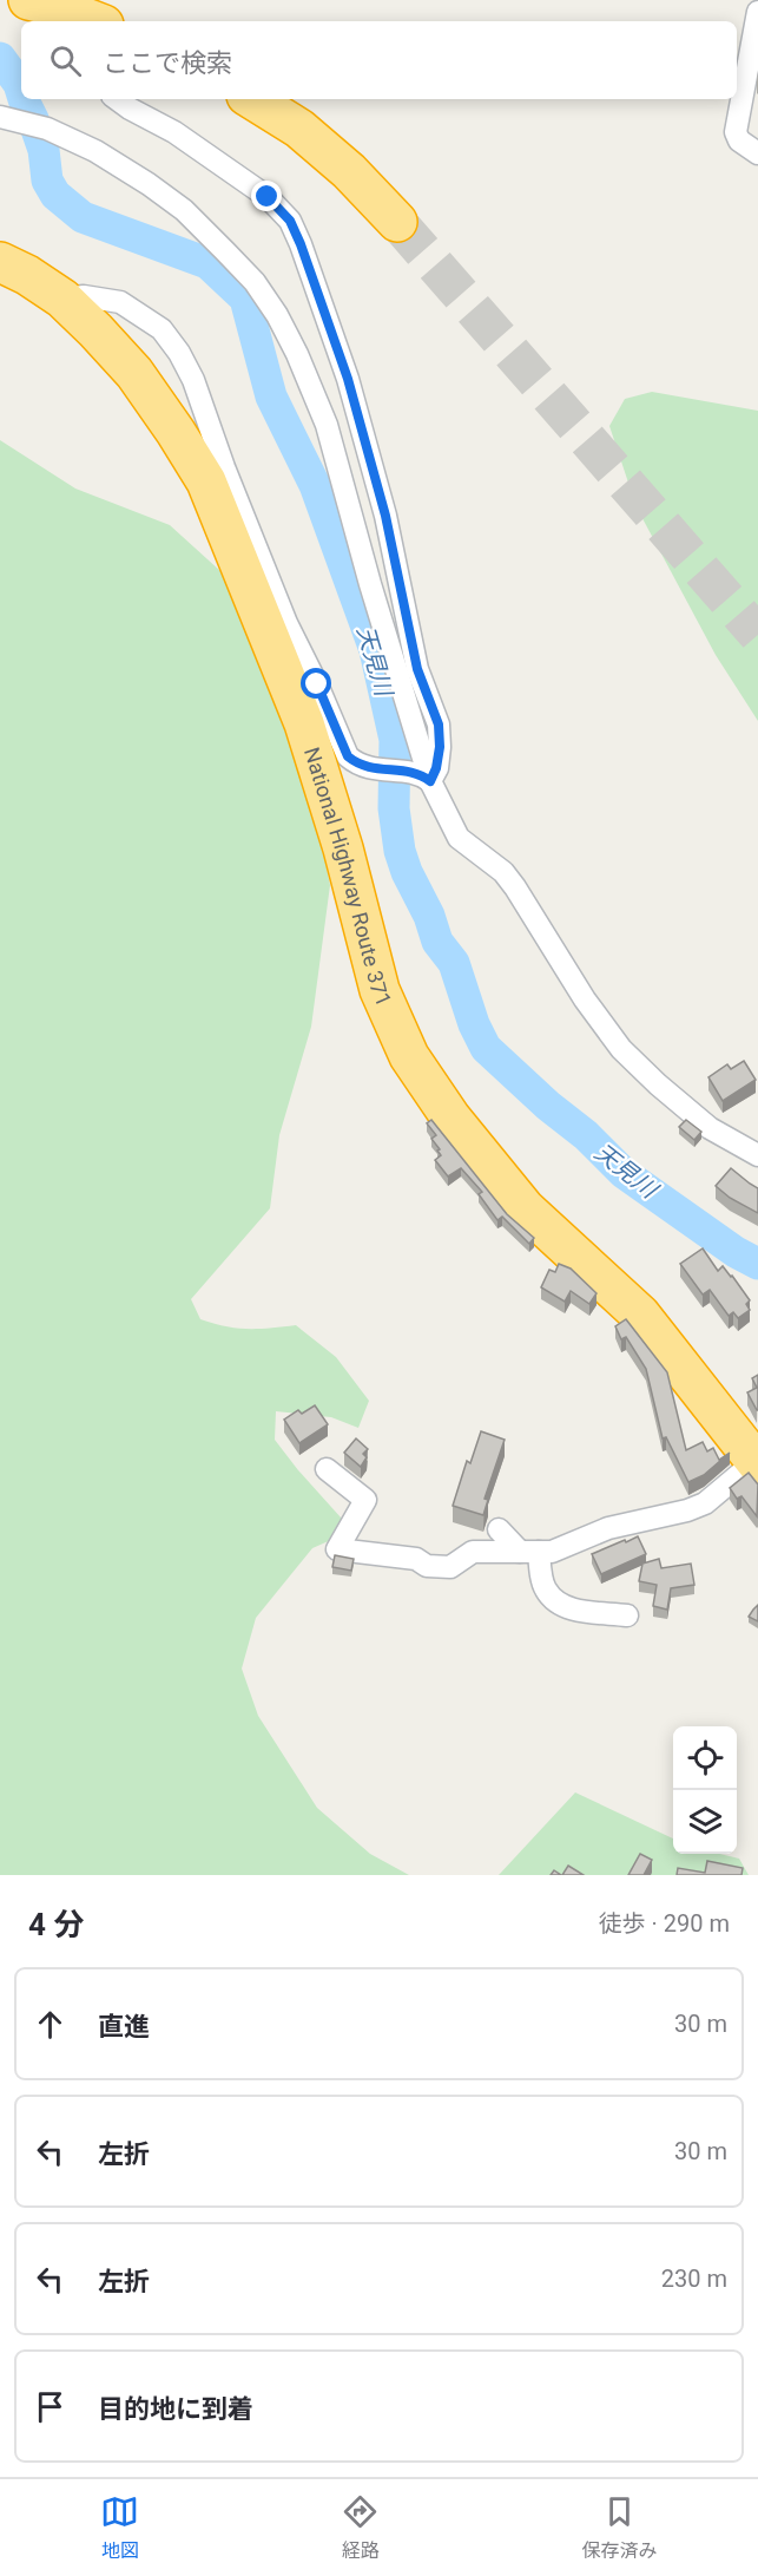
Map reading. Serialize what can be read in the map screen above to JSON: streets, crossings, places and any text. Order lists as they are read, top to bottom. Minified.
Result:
{"streets":{"highway":["National Highway Route 371"]},"water":["天見川"],"page":{"search":"ここで検索","heading":["4 分","徒歩 · 290 m"],"list":[["直進","30 m"],["左折","30 m"],["左折","230 m"],"目的地に到着"],"nav":["地図","経路","保存済み"]}}
